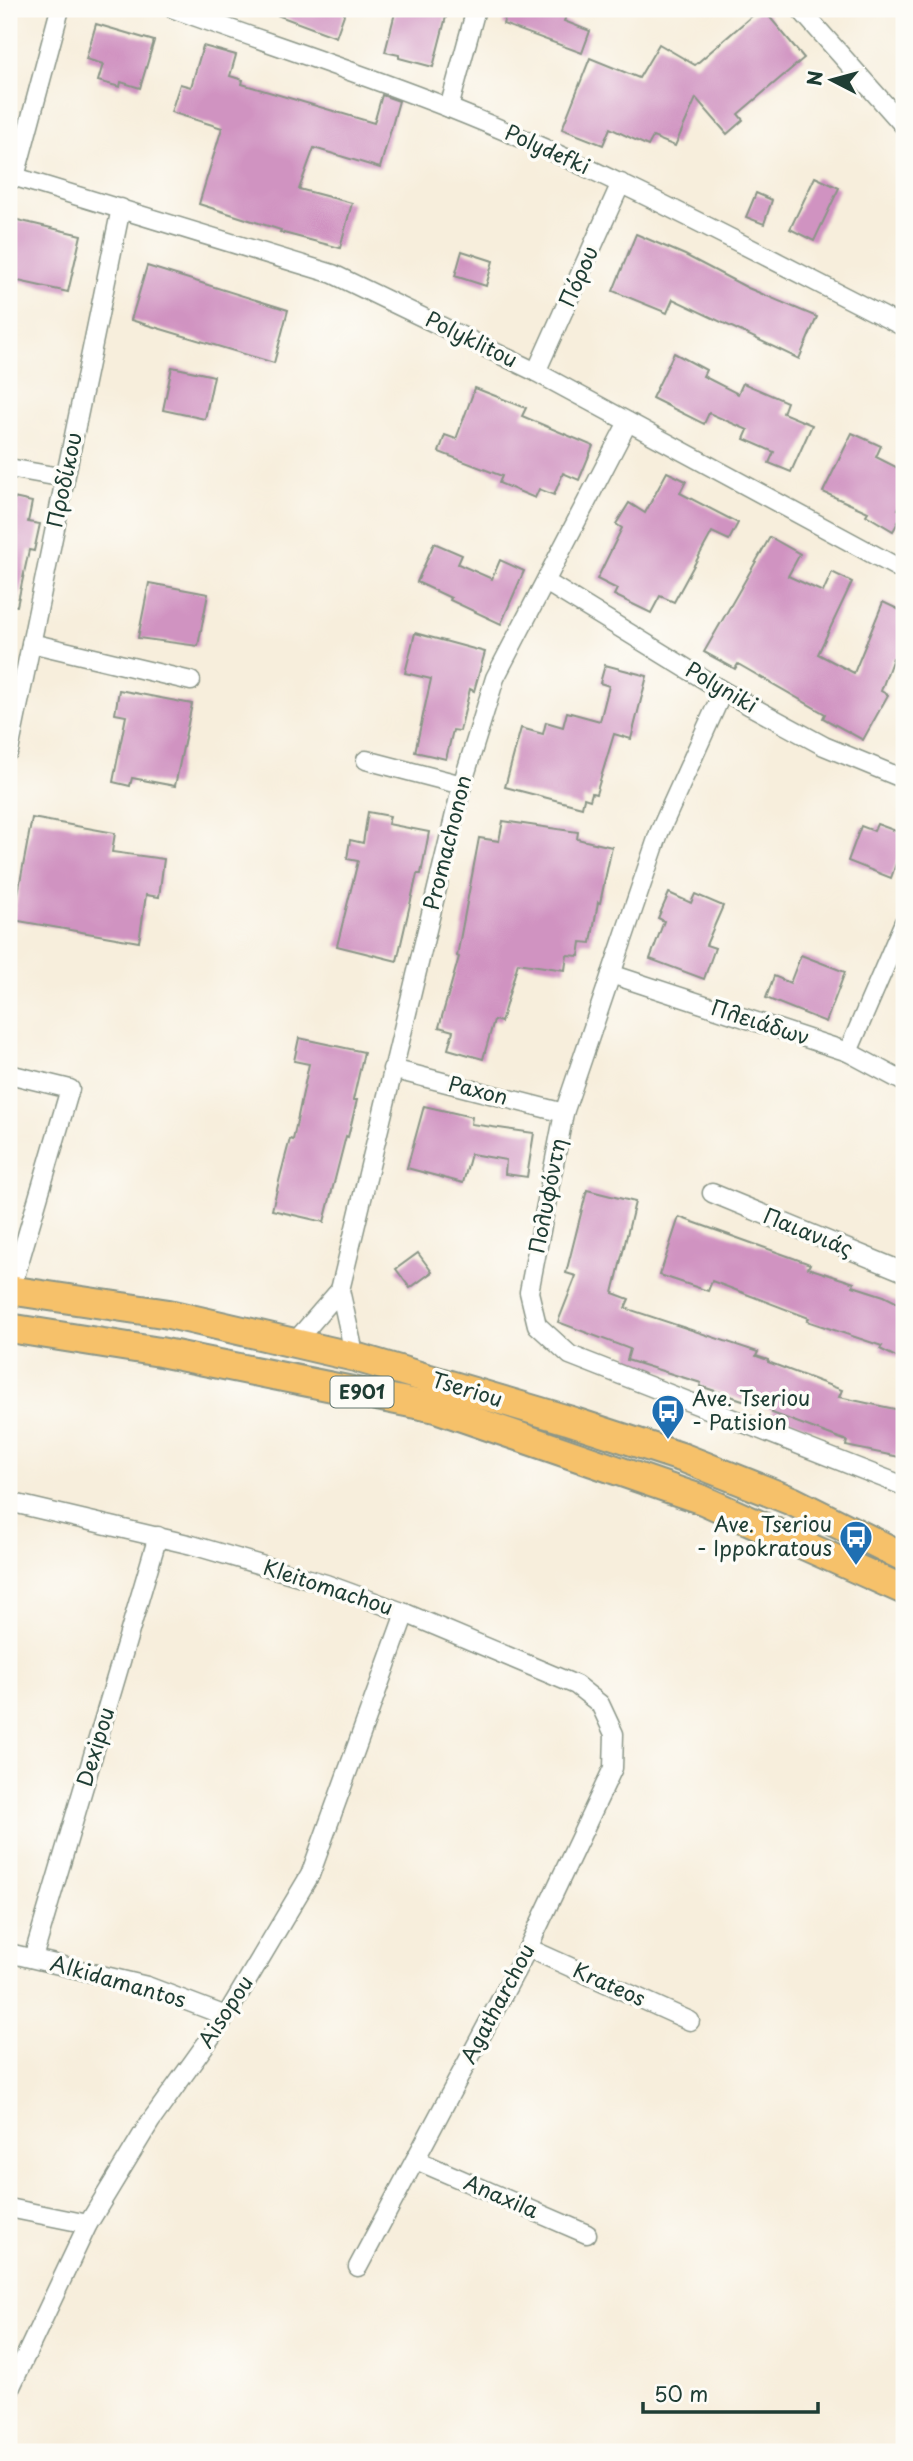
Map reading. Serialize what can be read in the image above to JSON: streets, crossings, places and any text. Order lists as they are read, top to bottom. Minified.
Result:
{"streets":{"main road":["Tseriou","E901"],"street":["Polydefki","Πόρου","Polyklitou","Προδίκου","Polyniki","Promachonon","Πλειάδων","Paxon","Πολυφόντη","Παιανιάς","Kleitomachou","Dexipou","Alkidamantos","Krateos","Agatharchou","Aisopou","Anaxila"]},"crossings":[["Polydefki","Πόρου"],["Πόρου","Polyklitou"],["Polyklitou","Προδίκου"],["Polyklitou","Promachonon"],["Polyniki","Promachonon"],["Polyniki","Πολυφόντη"],["Promachonon","Paxon"],["Promachonon","Tseriou"],["Πλειάδων","Πολυφόντη"],["Paxon","Πολυφόντη"],["Kleitomachou","Dexipou"],["Kleitomachou","Agatharchou"],["Kleitomachou","Aisopou"],["Dexipou","Alkidamantos"],["Alkidamantos","Aisopou"],["Krateos","Agatharchou"],["Agatharchou","Anaxila"]],"places":{"bus stop":["Ave. Tseriou - Patision","Ave. Tseriou - Ippokratous"]},"scale_bar":"50 m","north":"left"}
